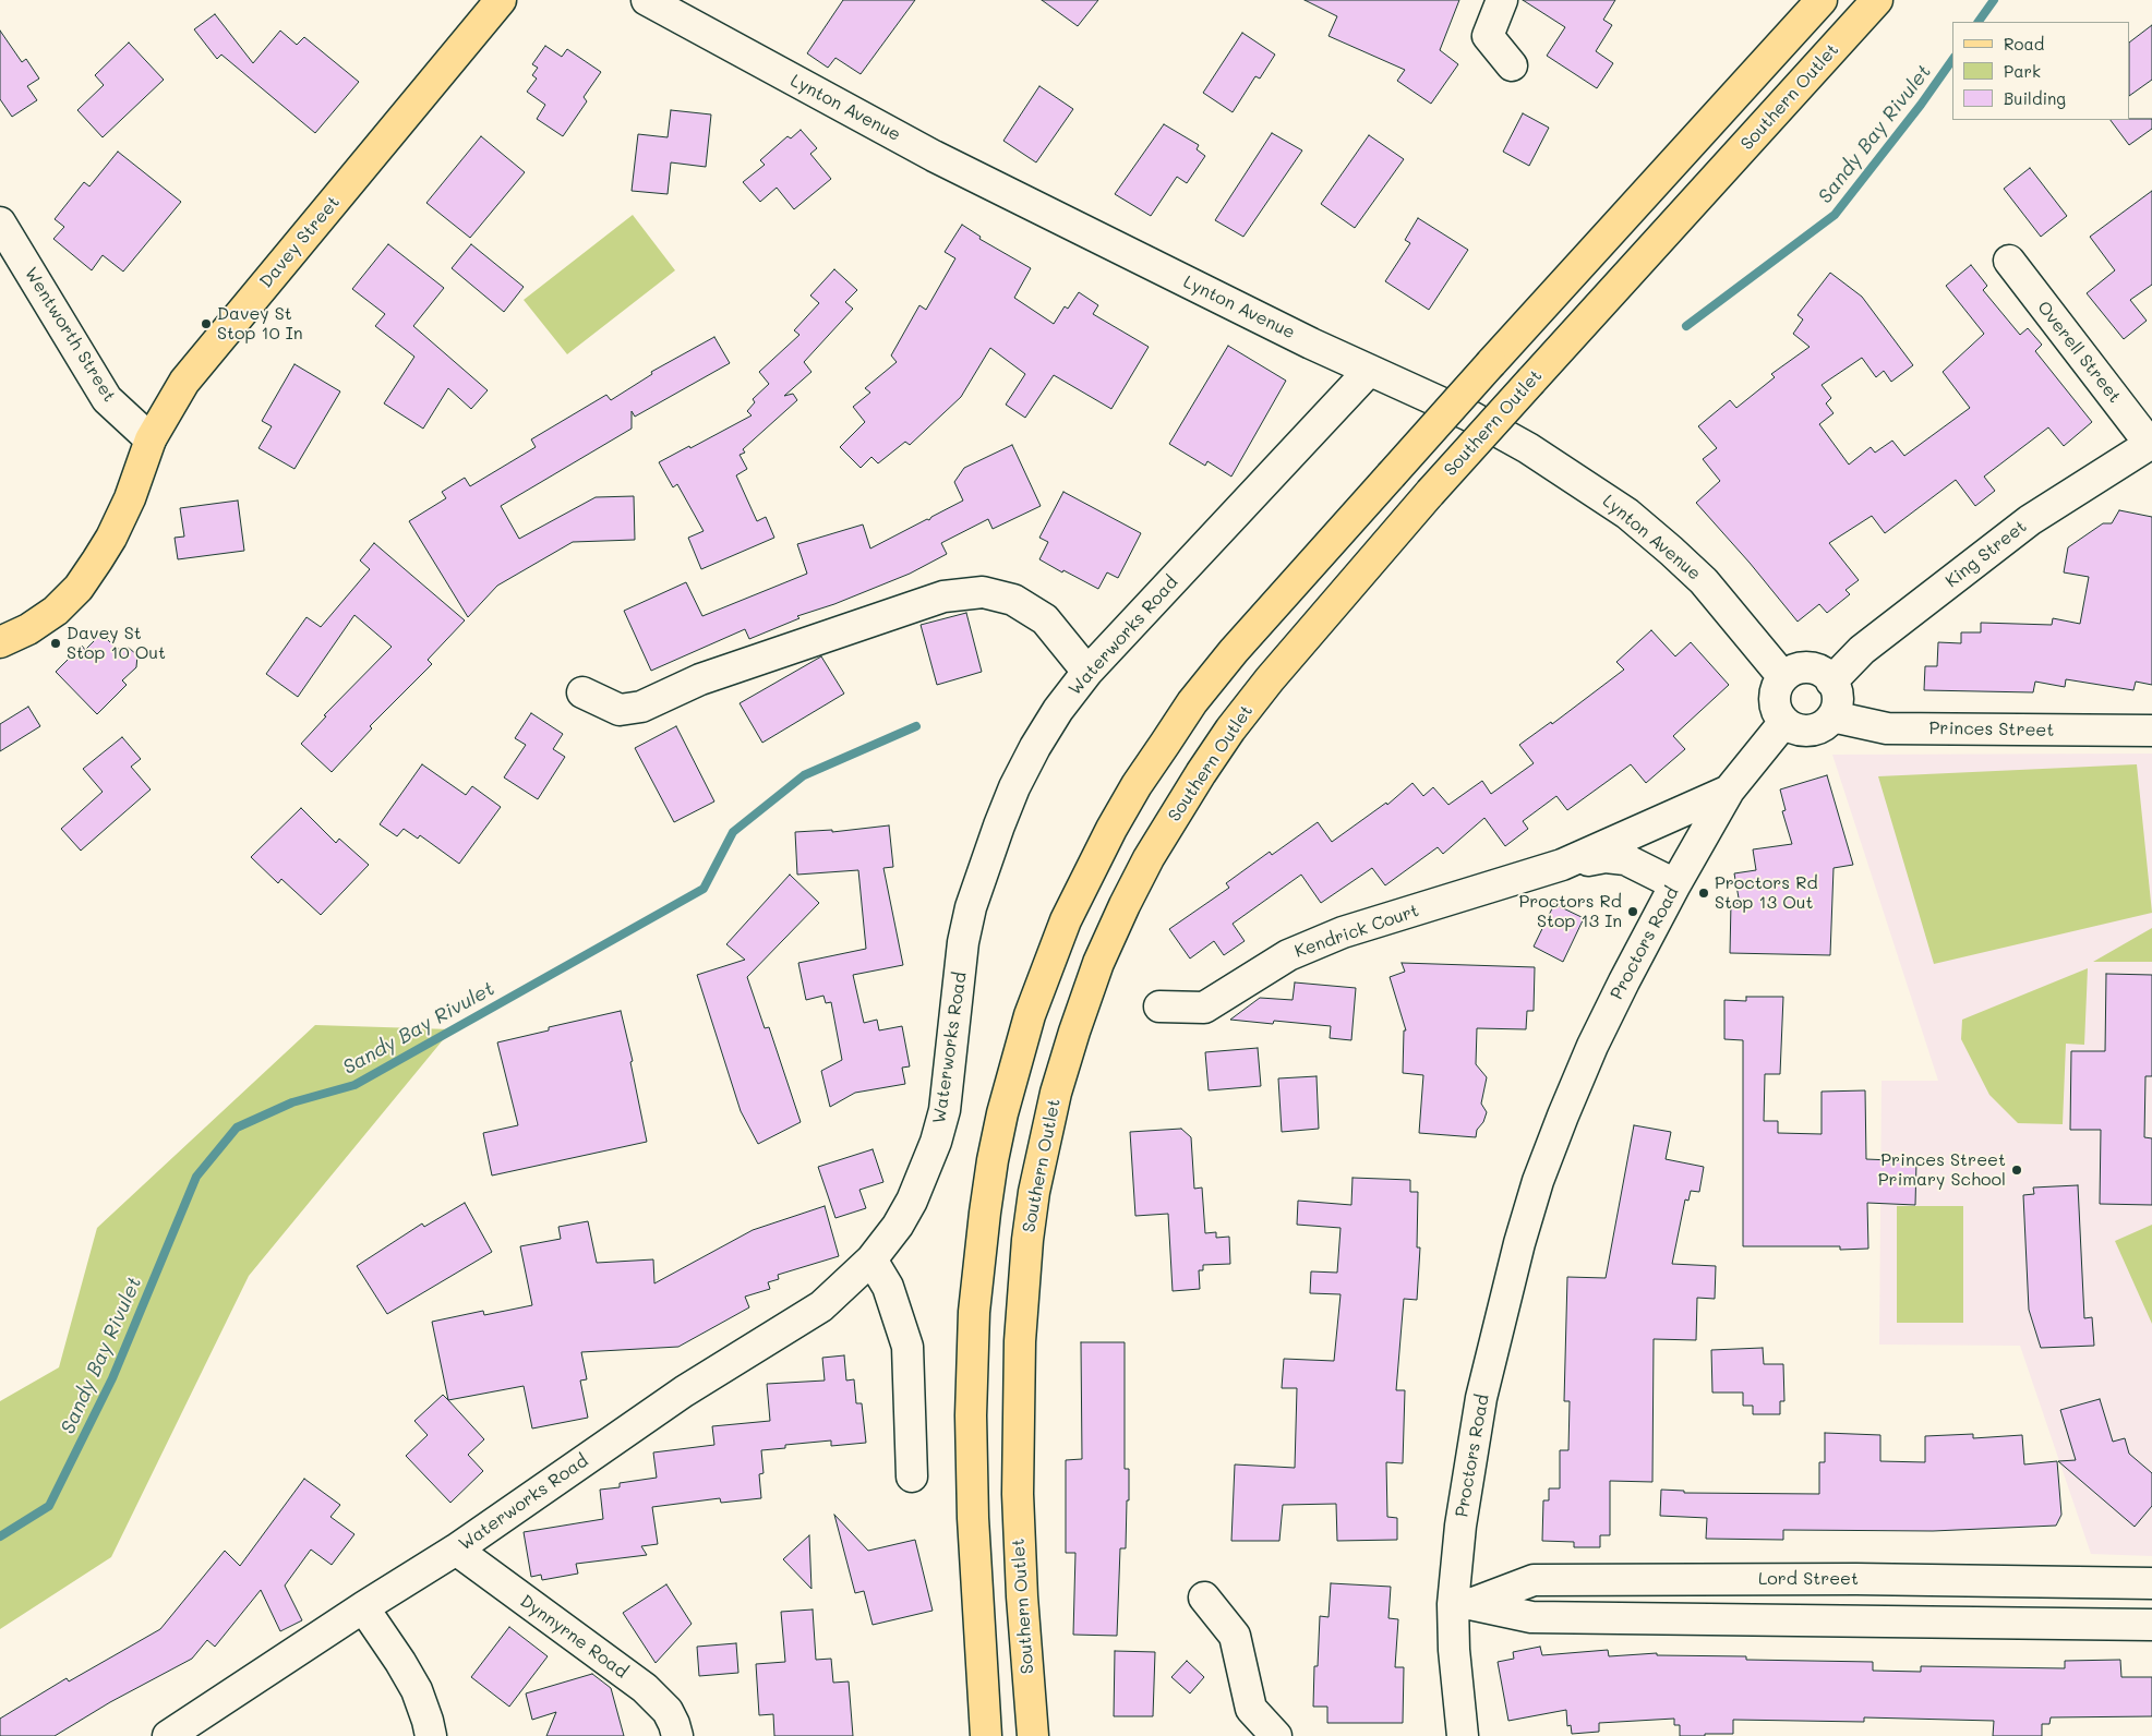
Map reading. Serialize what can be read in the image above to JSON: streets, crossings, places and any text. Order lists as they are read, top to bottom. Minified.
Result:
{"streets":{"main road":["Southern Outlet","Davey Street"],"street":["Lynton Avenue","Wentworth Street","Overell Street","King Street","Waterworks Road","Princes Street","Kendrick Court","Proctors Road","Lord Street","Dynnyrne Road"]},"crossings":[["Lynton Avenue","King Street"],["Lynton Avenue","Waterworks Road"],["Lynton Avenue","Princes Street"],["Lynton Avenue","Proctors Road"],["Davey Street","Wentworth Street"],["Overell Street","King Street"],["King Street","Princes Street"],["King Street","Proctors Road"],["Waterworks Road","Dynnyrne Road"],["Princes Street","Proctors Road"],["Kendrick Court","Proctors Road"],["Proctors Road","Lord Street"]],"water":["Sandy Bay Rivulet"],"places":["Davey St Stop 10 In","Davey St Stop 10 Out","Proctors Rd Stop 13 Out","Proctors Rd Stop 13 In","Princes Street Primary School"],"legend":["Road","Park","Building"]}
